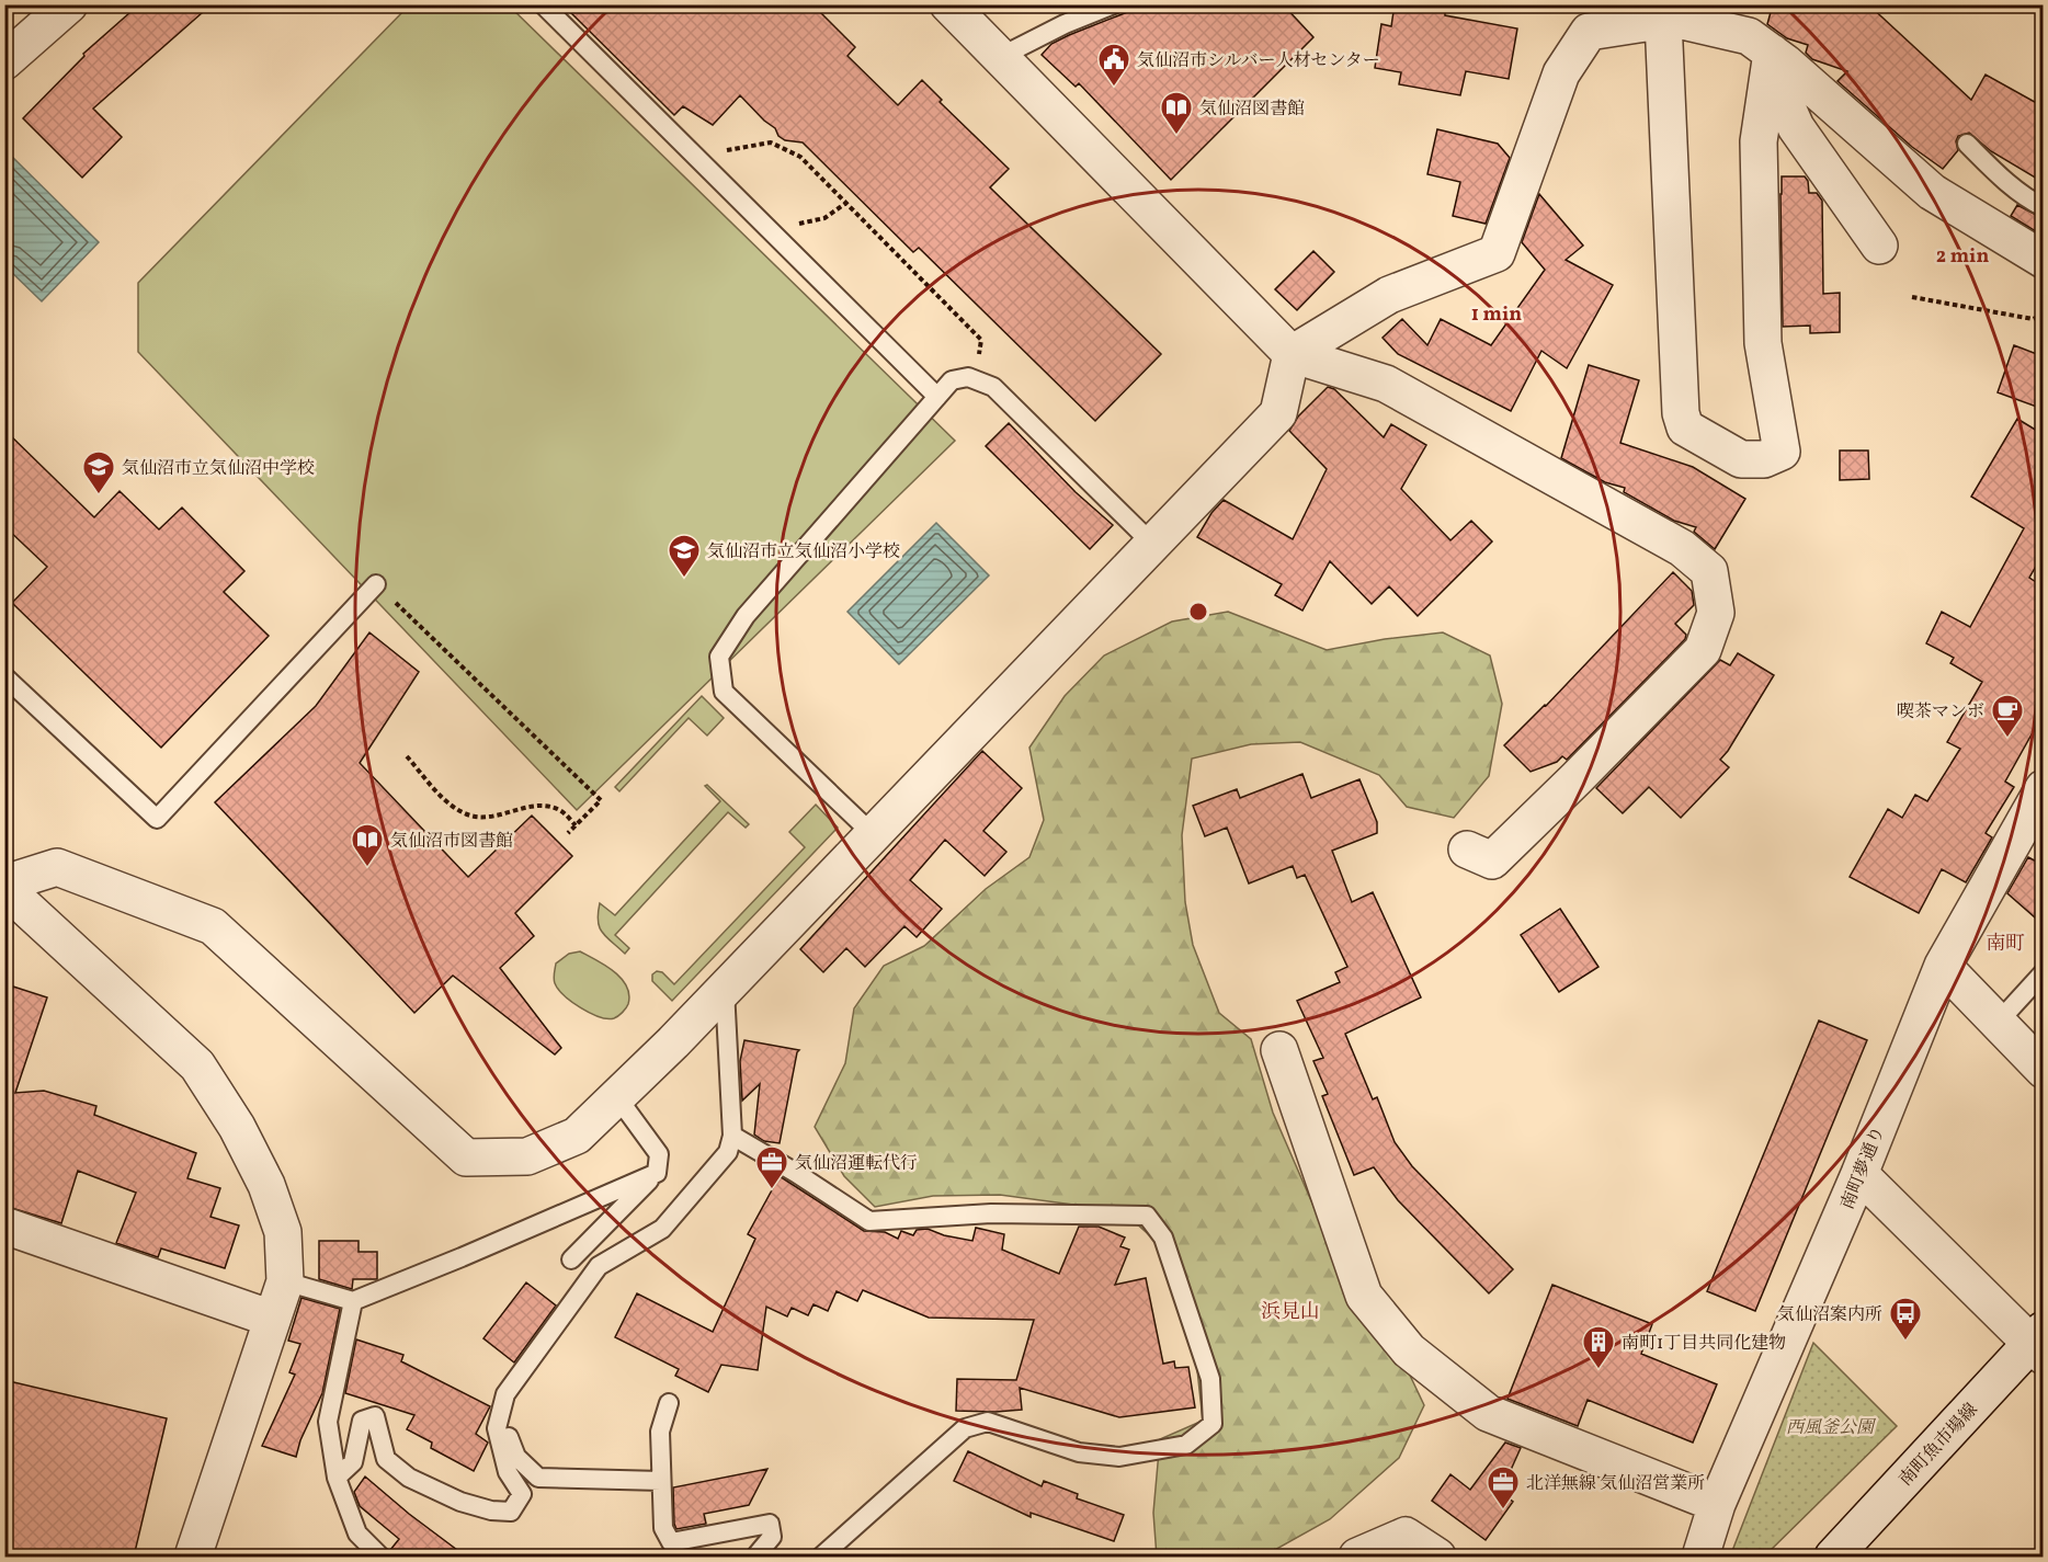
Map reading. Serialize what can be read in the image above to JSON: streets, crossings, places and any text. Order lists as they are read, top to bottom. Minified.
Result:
{"streets":{"street":["南町夢通り","南町魚市場線"]},"districts":["南町","浜見山"],"parks":["西風釜公園"],"places":{"public building":["気仙沼市シルバー人材センター"],"library":["気仙沼図書館","気仙沼市図書館"],"school or university":["気仙沼市立気仙沼中学校","気仙沼市立気仙沼小学校"],"cafe":["喫茶マンボ"],"office":["気仙沼運転代行","北洋無線 気仙沼営業所"],"bus stop":["気仙沼案内所"],"building":["南町1丁目共同化建物"]},"rings":["2 min","1 min"]}
